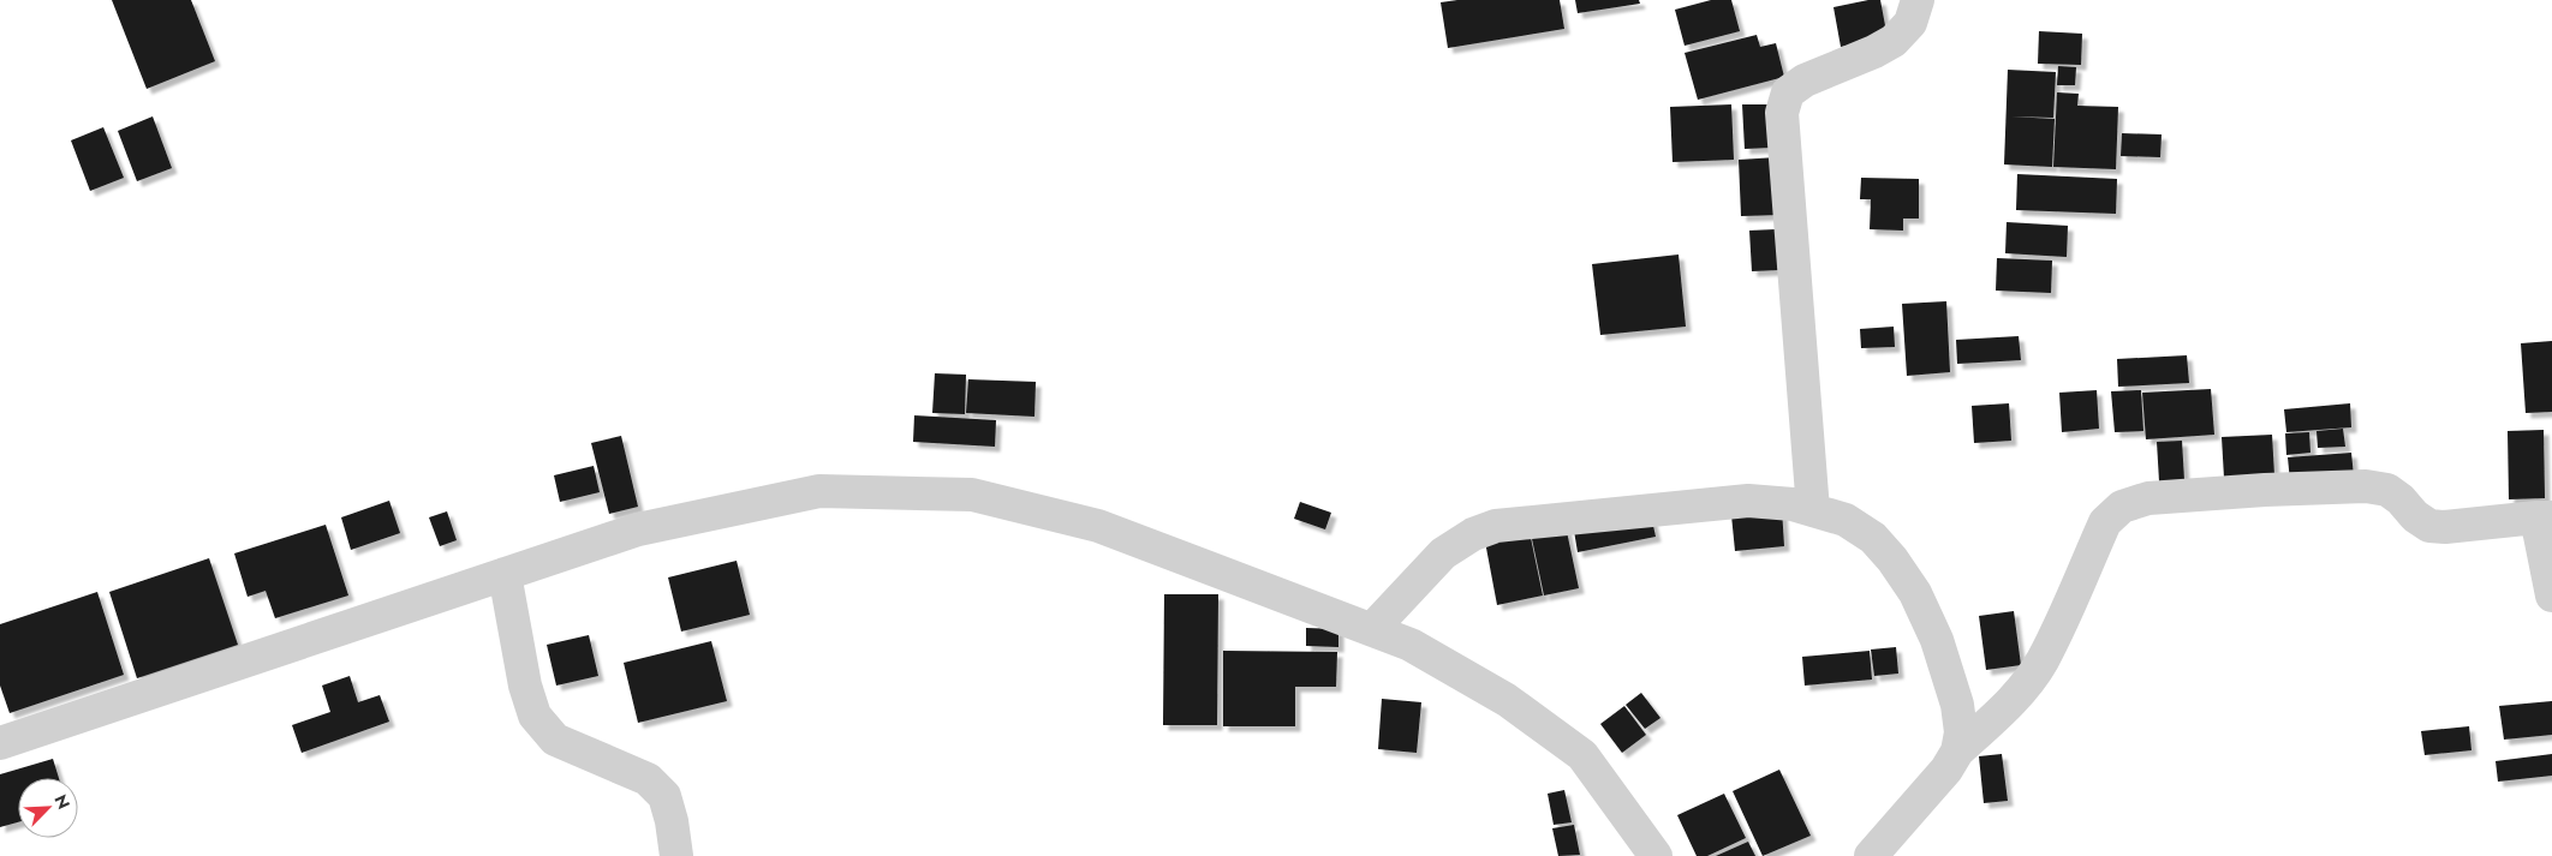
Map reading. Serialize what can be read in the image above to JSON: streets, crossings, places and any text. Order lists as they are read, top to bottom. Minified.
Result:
{"north":"top right"}
